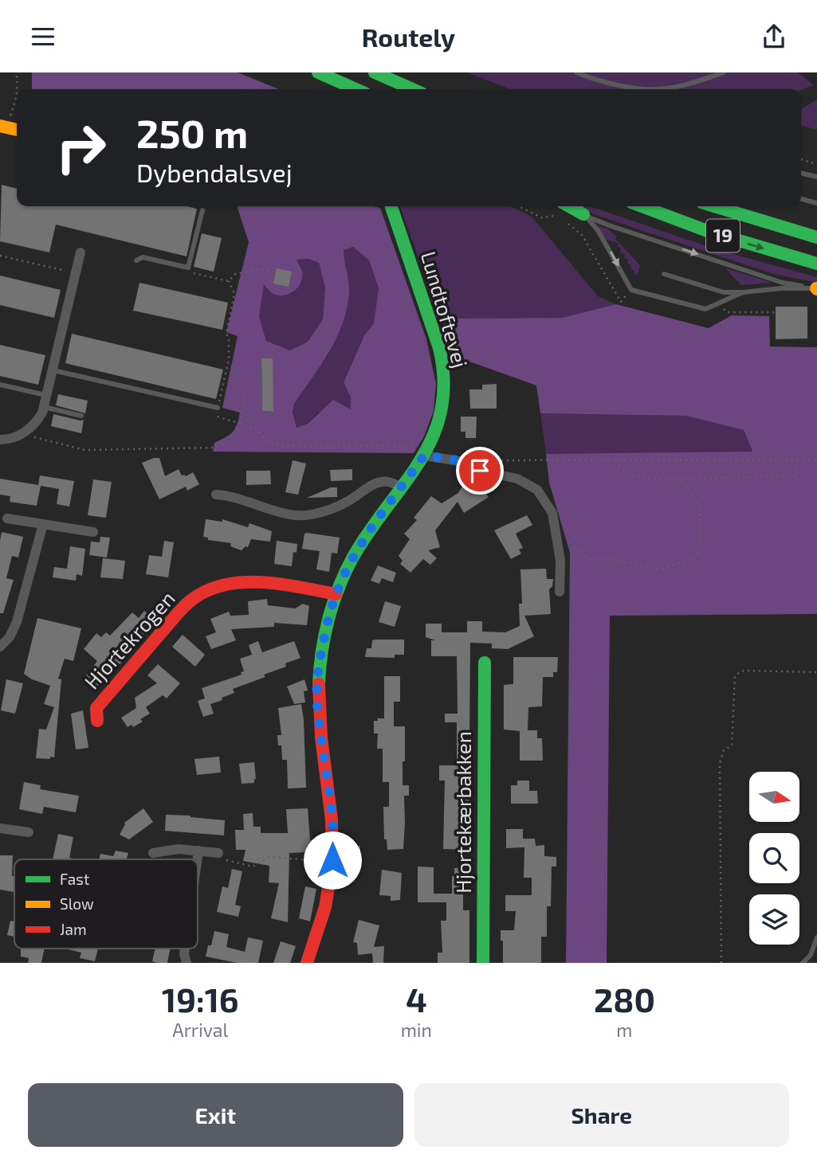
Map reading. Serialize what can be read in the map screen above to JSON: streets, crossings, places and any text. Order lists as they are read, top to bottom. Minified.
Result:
{"streets":{"main road":["19","Lundtoftevej","Hjortekrogen","Hjortekærbakken"]},"crossings":[["Lundtoftevej","Hjortekrogen"]],"legend":["Fast","Slow","Jam"],"north":"right","page":{"header":"Routely","turn":["250 m","Dybendalsvej"],"eta":["19:16","Arrival","4","min","280","m"],"buttons":["Exit","Share"]}}
